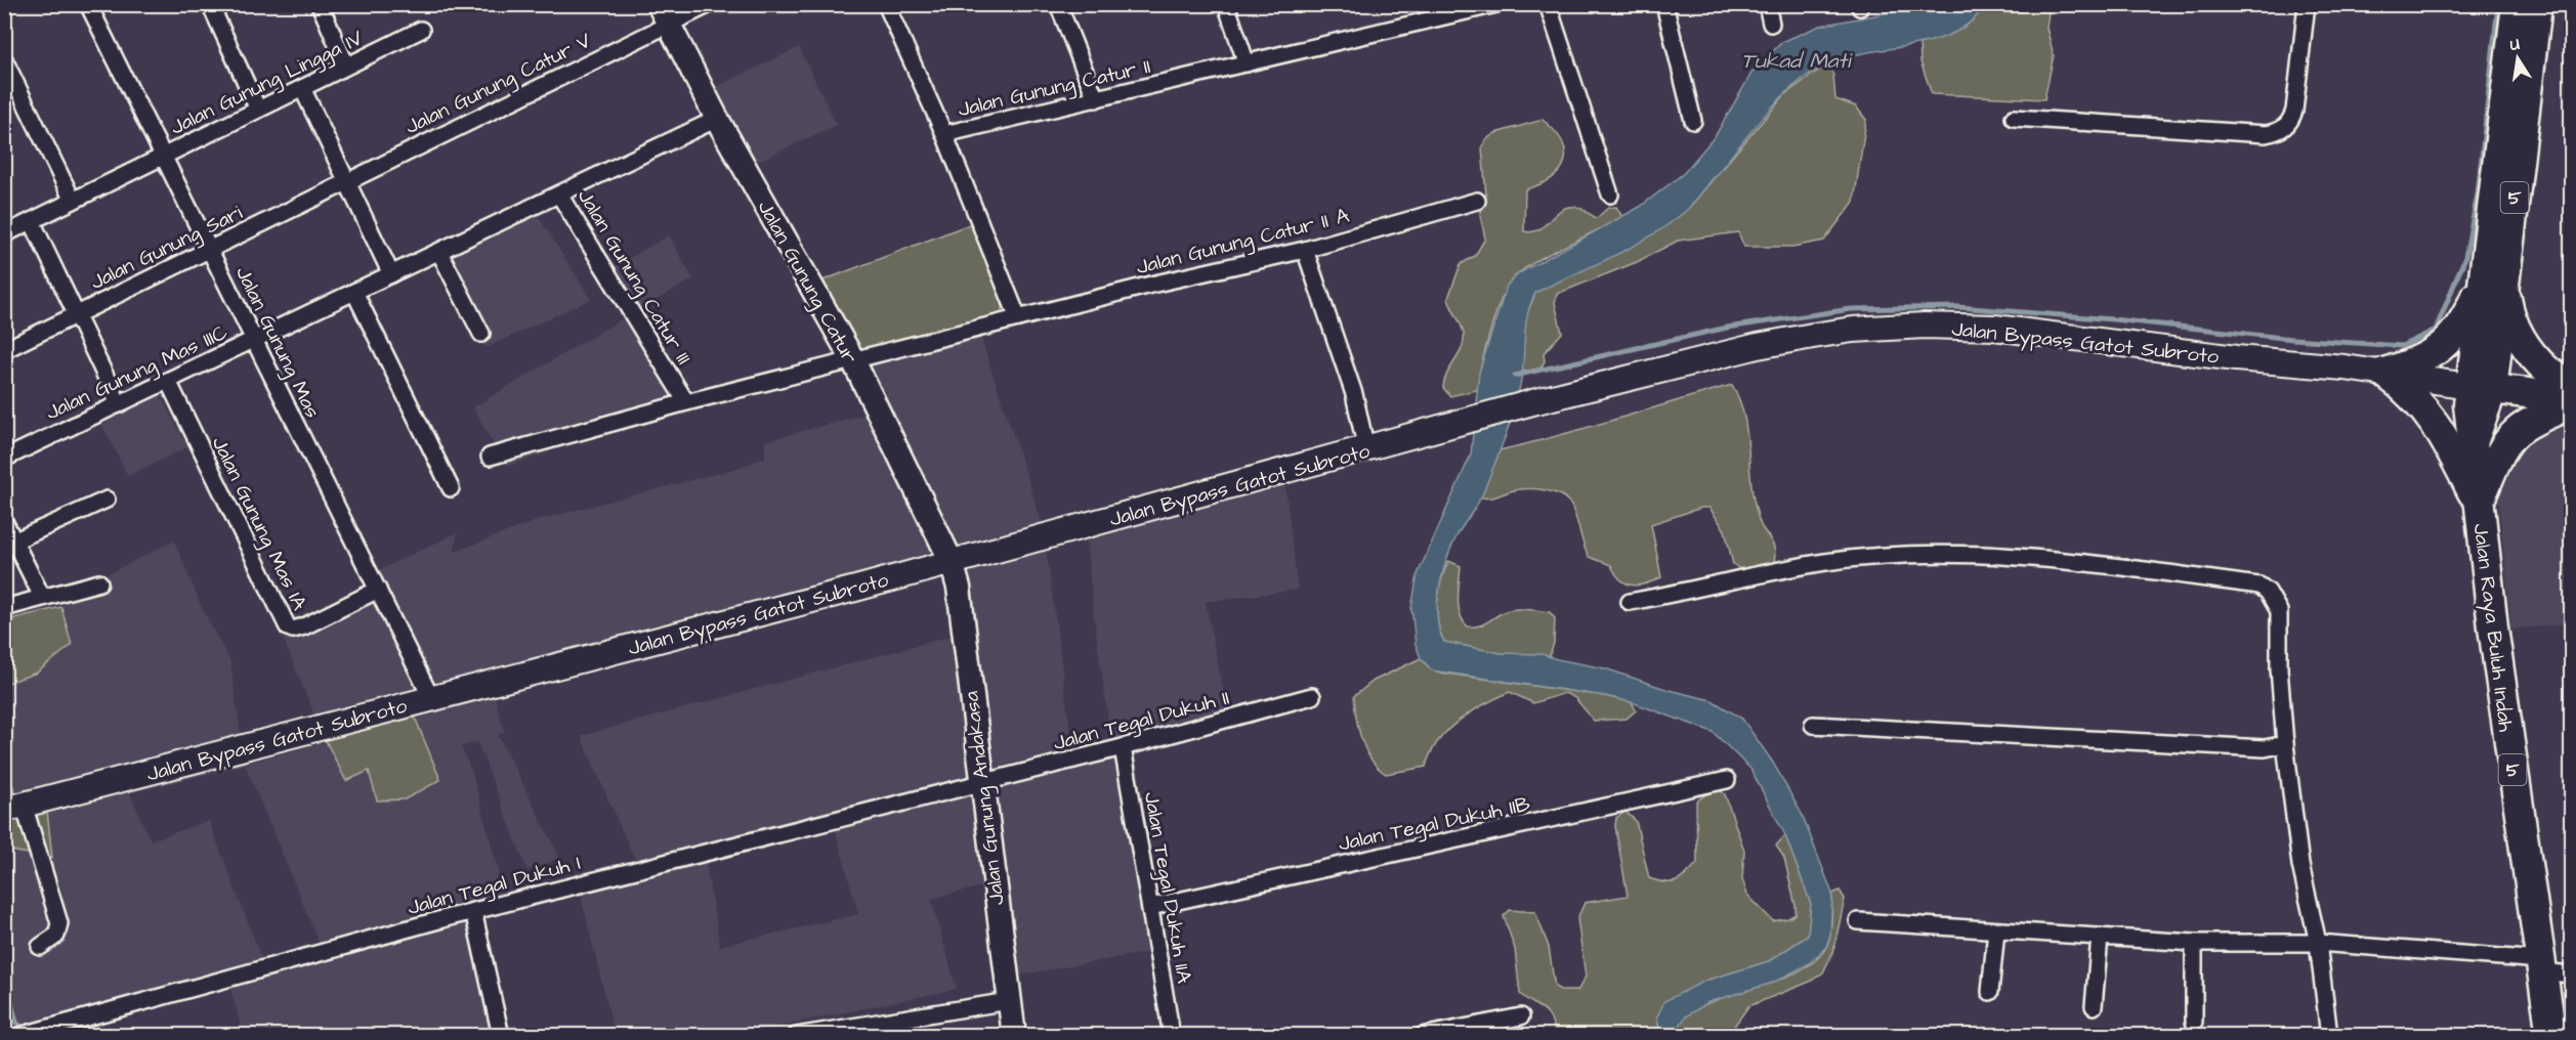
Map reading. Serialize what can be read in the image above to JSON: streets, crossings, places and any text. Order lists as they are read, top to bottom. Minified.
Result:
{"streets":{"highway":["5","Jalan Raya Buluh Indah"],"main road":["Jalan Bypass Gatot Subroto"],"street":["Jalan Gunung Lingga IV","Jalan Gunung Catur V","Jalan Gunung Catur II","Jalan Gunung Catur II A","Jalan Gunung Sari","Jalan Gunung Catur III","Jalan Gunung Catur","Jalan Gunung Mas","Jalan Gunung Mas IIIC","Jalan Gunung Mas IA","Jalan Tegal Dukuh II","Jalan Gunung Andakasa","Jalan Tegal Dukuh IIB","Jalan Tegal Dukuh I","Jalan Tegal Dukuh IIA"]},"crossings":[["Jalan Gunung Lingga IV","Jalan Gunung Mas"],["Jalan Gunung Catur V","Jalan Gunung Sari"],["Jalan Gunung Catur V","Jalan Gunung Catur"],["Jalan Gunung Catur II","Jalan Gunung Catur II A"],["5","Jalan Bypass Gatot Subroto"],["5","Jalan Raya Buluh Indah"],["Jalan Gunung Sari","Jalan Gunung Mas"],["Jalan Gunung Catur III","Jalan Gunung Catur"],["Jalan Gunung Catur III","Jalan Gunung Mas IIIC"],["Jalan Gunung Catur","Jalan Bypass Gatot Subroto"],["Jalan Gunung Catur","Jalan Gunung Andakasa"],["Jalan Gunung Mas","Jalan Bypass Gatot Subroto"],["Jalan Gunung Mas","Jalan Gunung Mas IIIC"],["Jalan Gunung Mas","Jalan Gunung Mas IA"],["Jalan Bypass Gatot Subroto","Jalan Raya Buluh Indah"],["Jalan Bypass Gatot Subroto","Jalan Gunung Andakasa"],["Jalan Gunung Mas IIIC","Jalan Gunung Mas IA"],["Jalan Tegal Dukuh II","Jalan Gunung Andakasa"],["Jalan Tegal Dukuh II","Jalan Tegal Dukuh I"],["Jalan Tegal Dukuh II","Jalan Tegal Dukuh IIA"],["Jalan Gunung Andakasa","Jalan Tegal Dukuh I"],["Jalan Tegal Dukuh IIB","Jalan Tegal Dukuh IIA"]],"water":["Tukad Mati"],"north":"top"}
